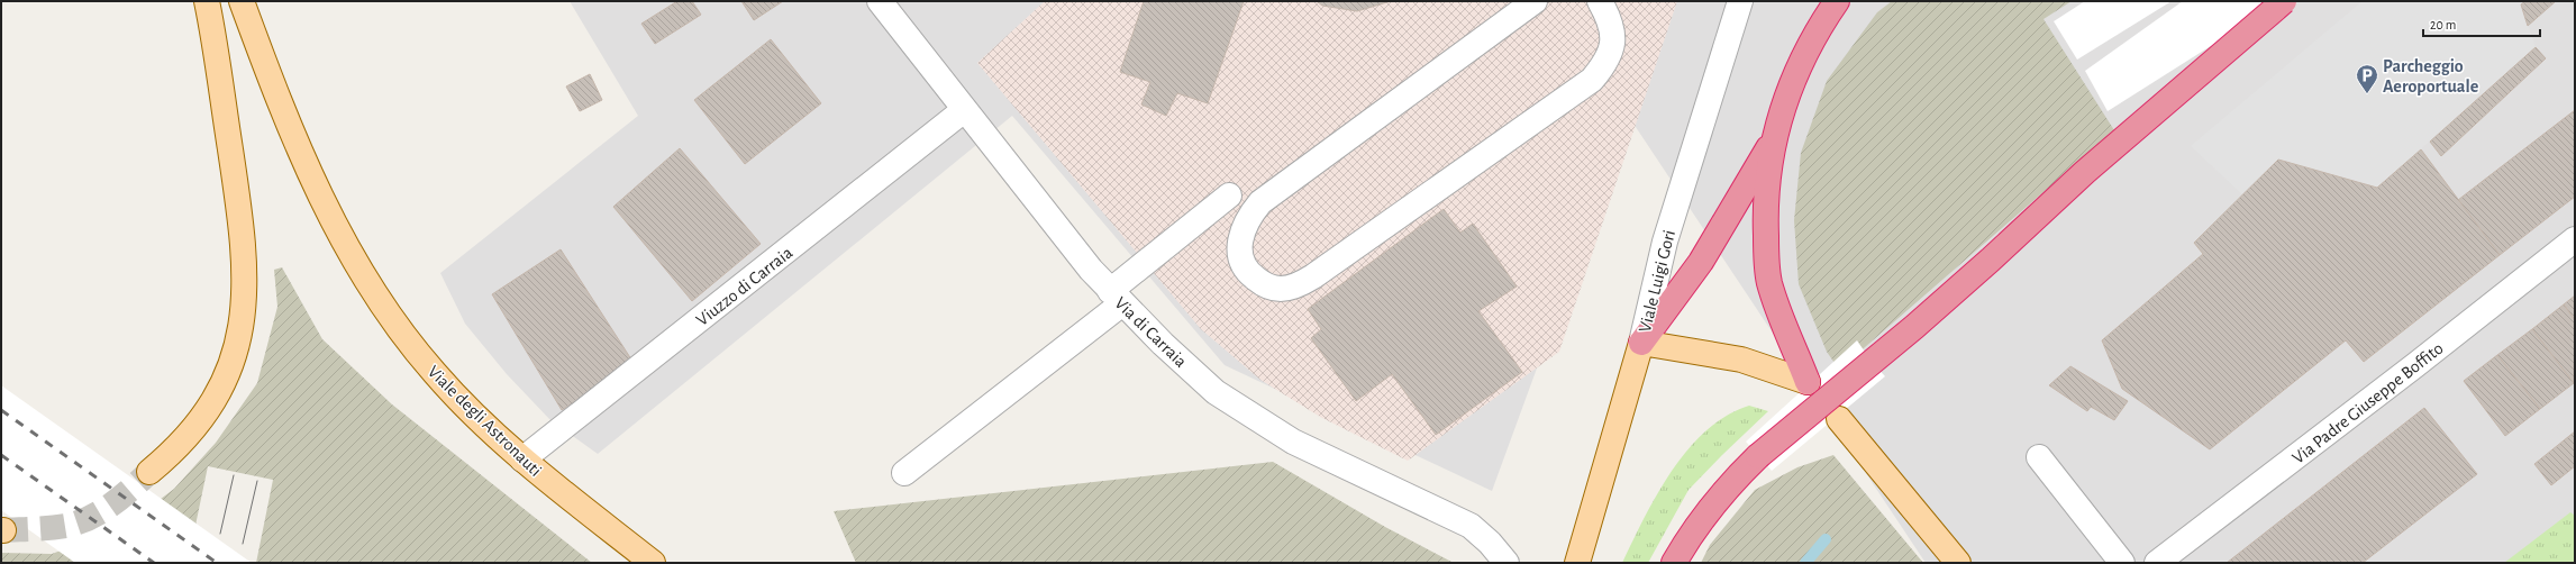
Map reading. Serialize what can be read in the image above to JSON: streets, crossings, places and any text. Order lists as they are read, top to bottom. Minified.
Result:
{"streets":{"main road":["Viale Luigi Gori","Viale degli Astronauti"],"street":["Viuzzo di Carraia","Via di Carraia","Via Padre Giuseppe Boffito"]},"crossings":[["Viuzzo di Carraia","Via di Carraia"],["Viuzzo di Carraia","Viale degli Astronauti"]],"places":{"parking":["Parcheggio Aeroportuale"]},"scale_bar":"20 m"}
